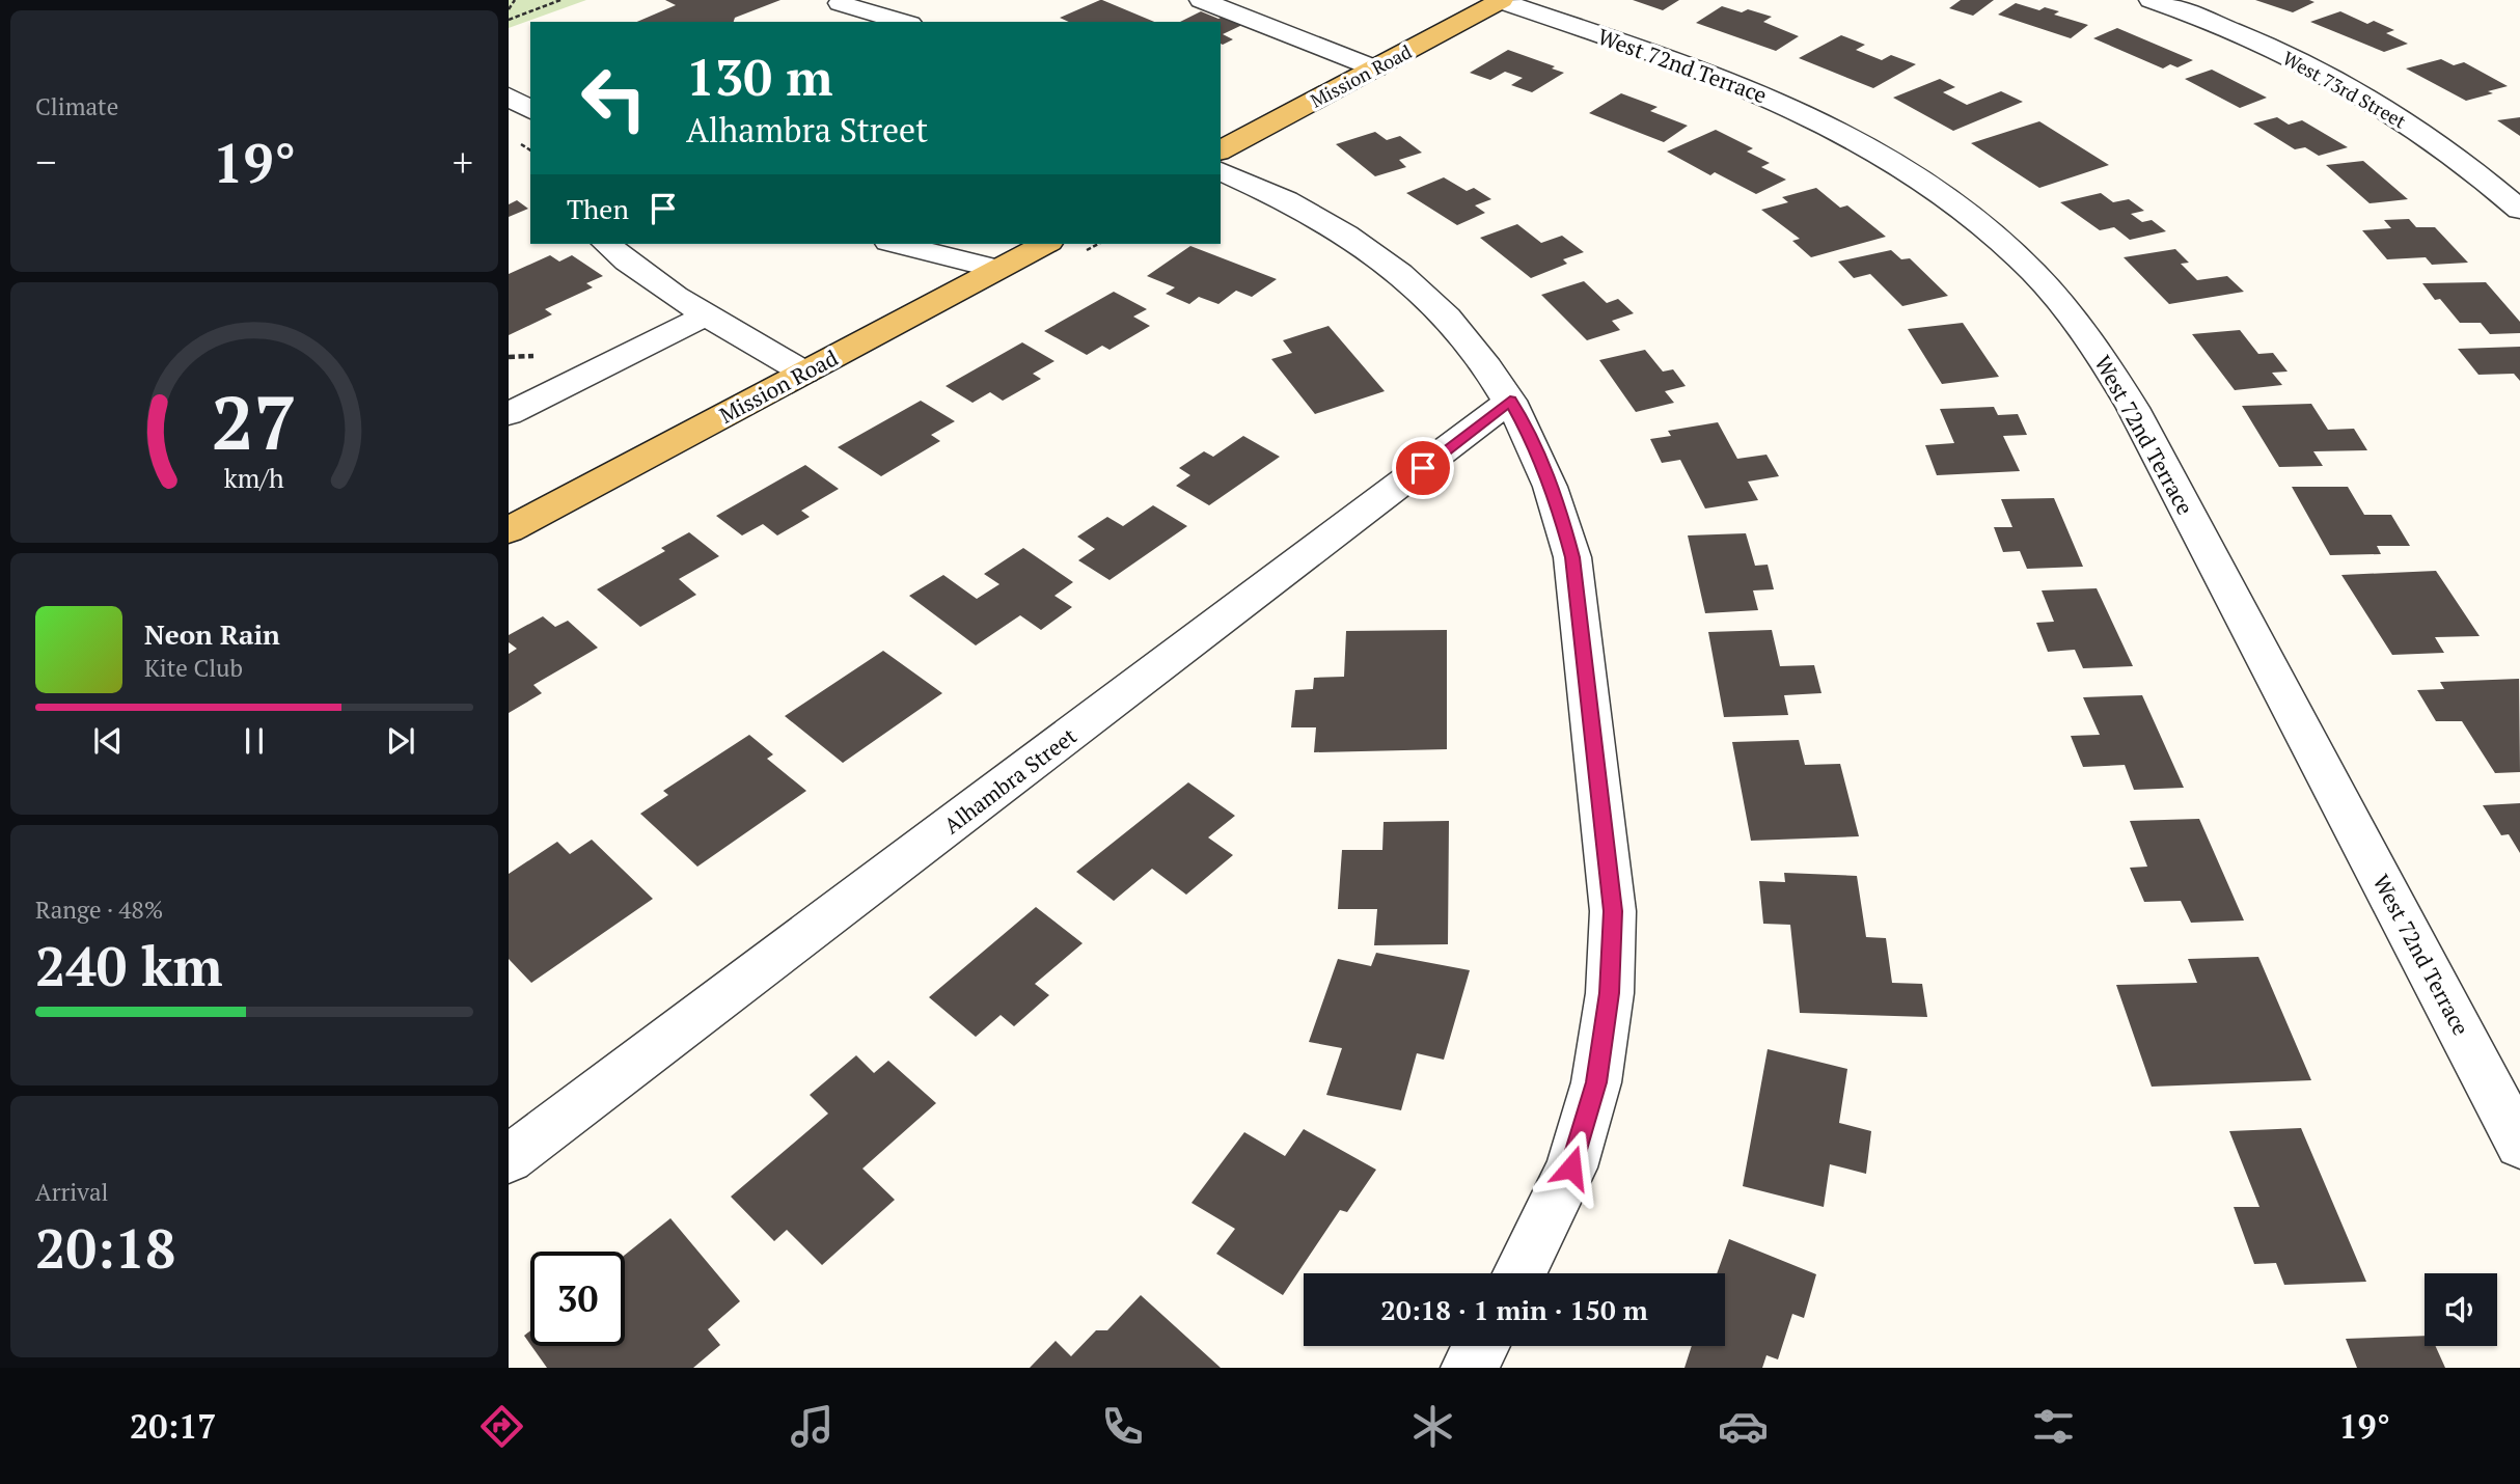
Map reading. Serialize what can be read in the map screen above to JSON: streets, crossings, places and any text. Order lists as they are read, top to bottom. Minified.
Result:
{"streets":{"main road":["Mission Road"],"street":["West 72nd Terrace","West 73rd Street","Alhambra Street"]},"crossings":[["West 72nd Terrace","Mission Road"]],"page":{"tile":["Climate",["Range · 48%","240 km"],["Arrival","20:18"]],"turn":["130 m","Alhambra Street"],"heat":["−","19°","+"],"then":"Then","song":["Neon Rain","Kite Club"],"limit":"30","trip":"20:18 · 1 min · 150 m","tabs":["20:17","19°"],"gauge":["27","km/h"]}}
